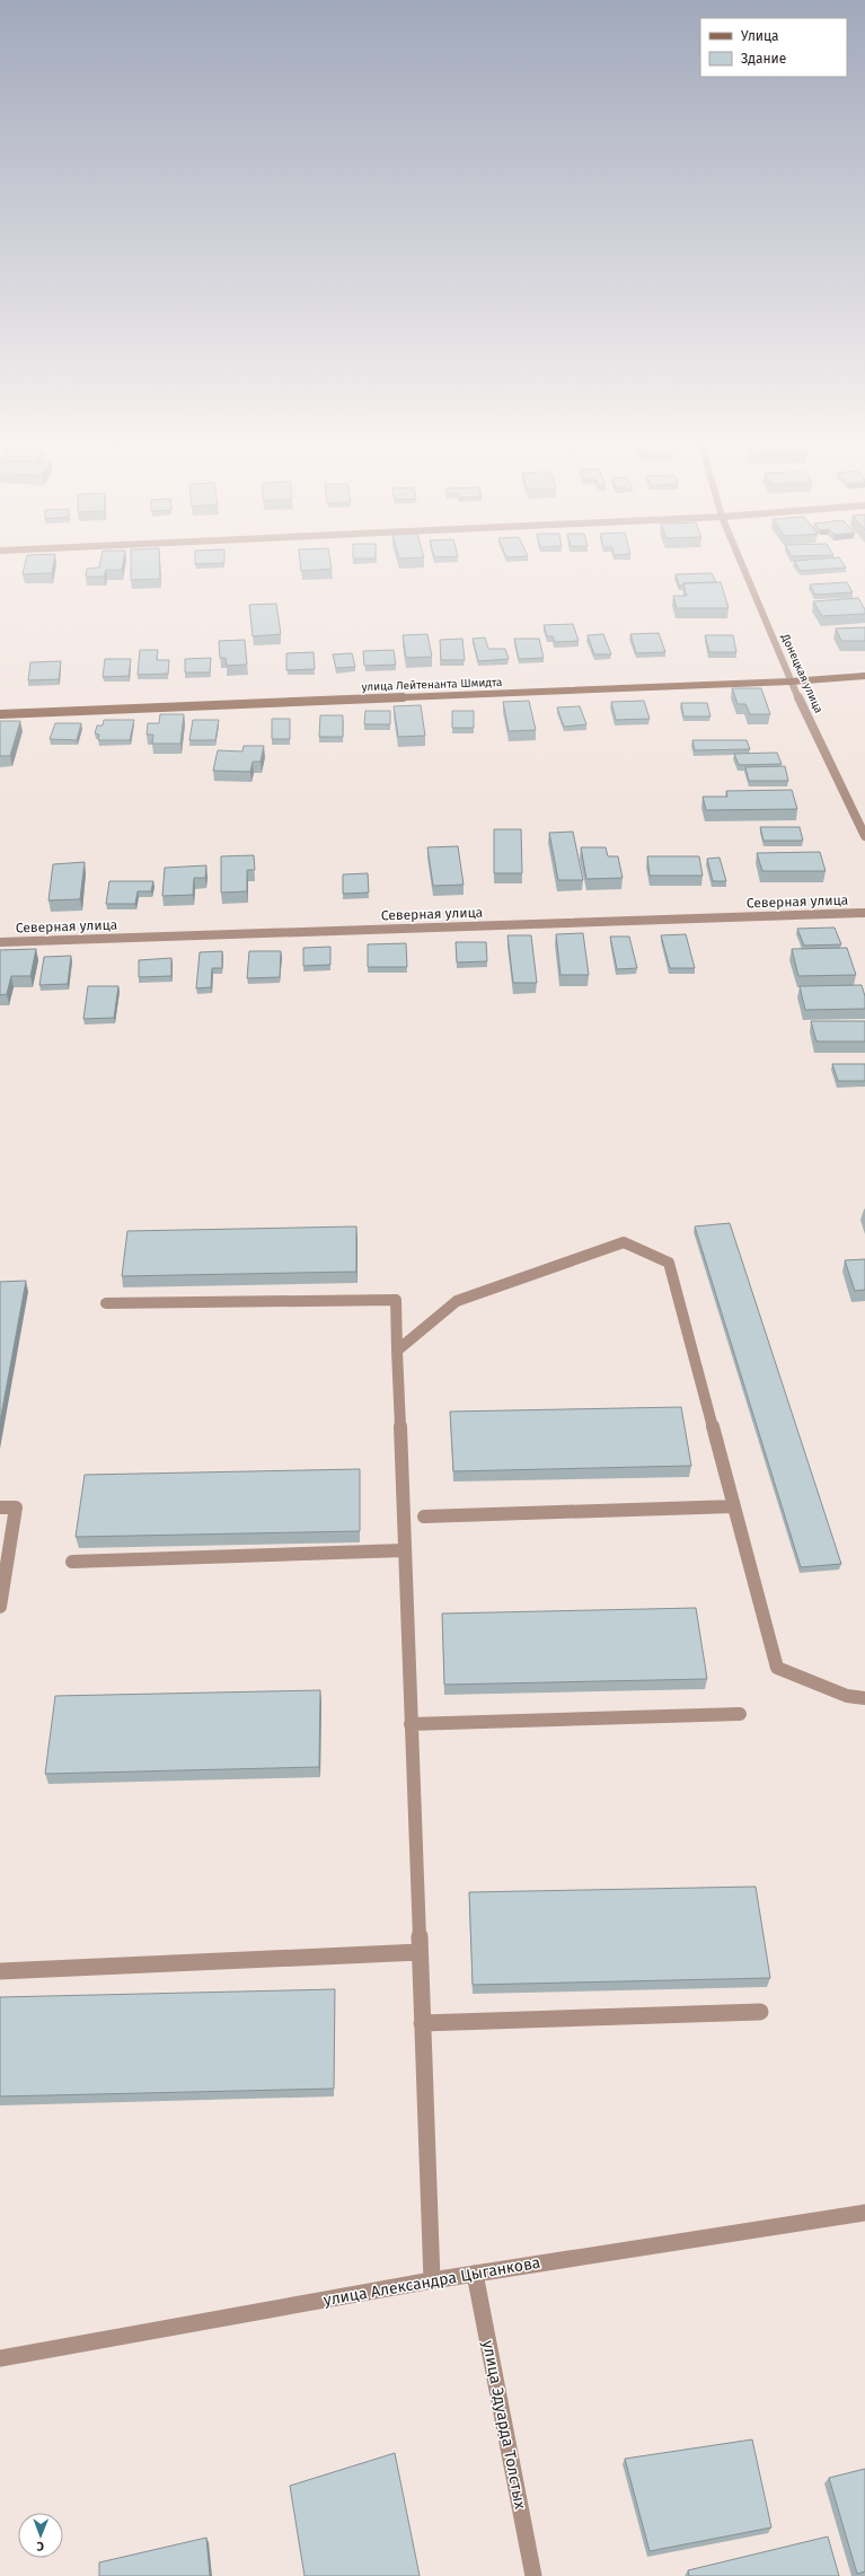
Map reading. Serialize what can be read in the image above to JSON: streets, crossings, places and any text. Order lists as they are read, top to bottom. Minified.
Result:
{"streets":{"main road":["улица Лейтенанта Шмидта"],"street":["Донецкая улица","Северная улица","улица Александра Цыганкова","улица Эдуарда Толстых"]},"crossings":[["Донецкая улица","улица Лейтенанта Шмидта"],["улица Александра Цыганкова","улица Эдуарда Толстых"]],"legend":["Улица","Здание"],"north":"bottom"}
